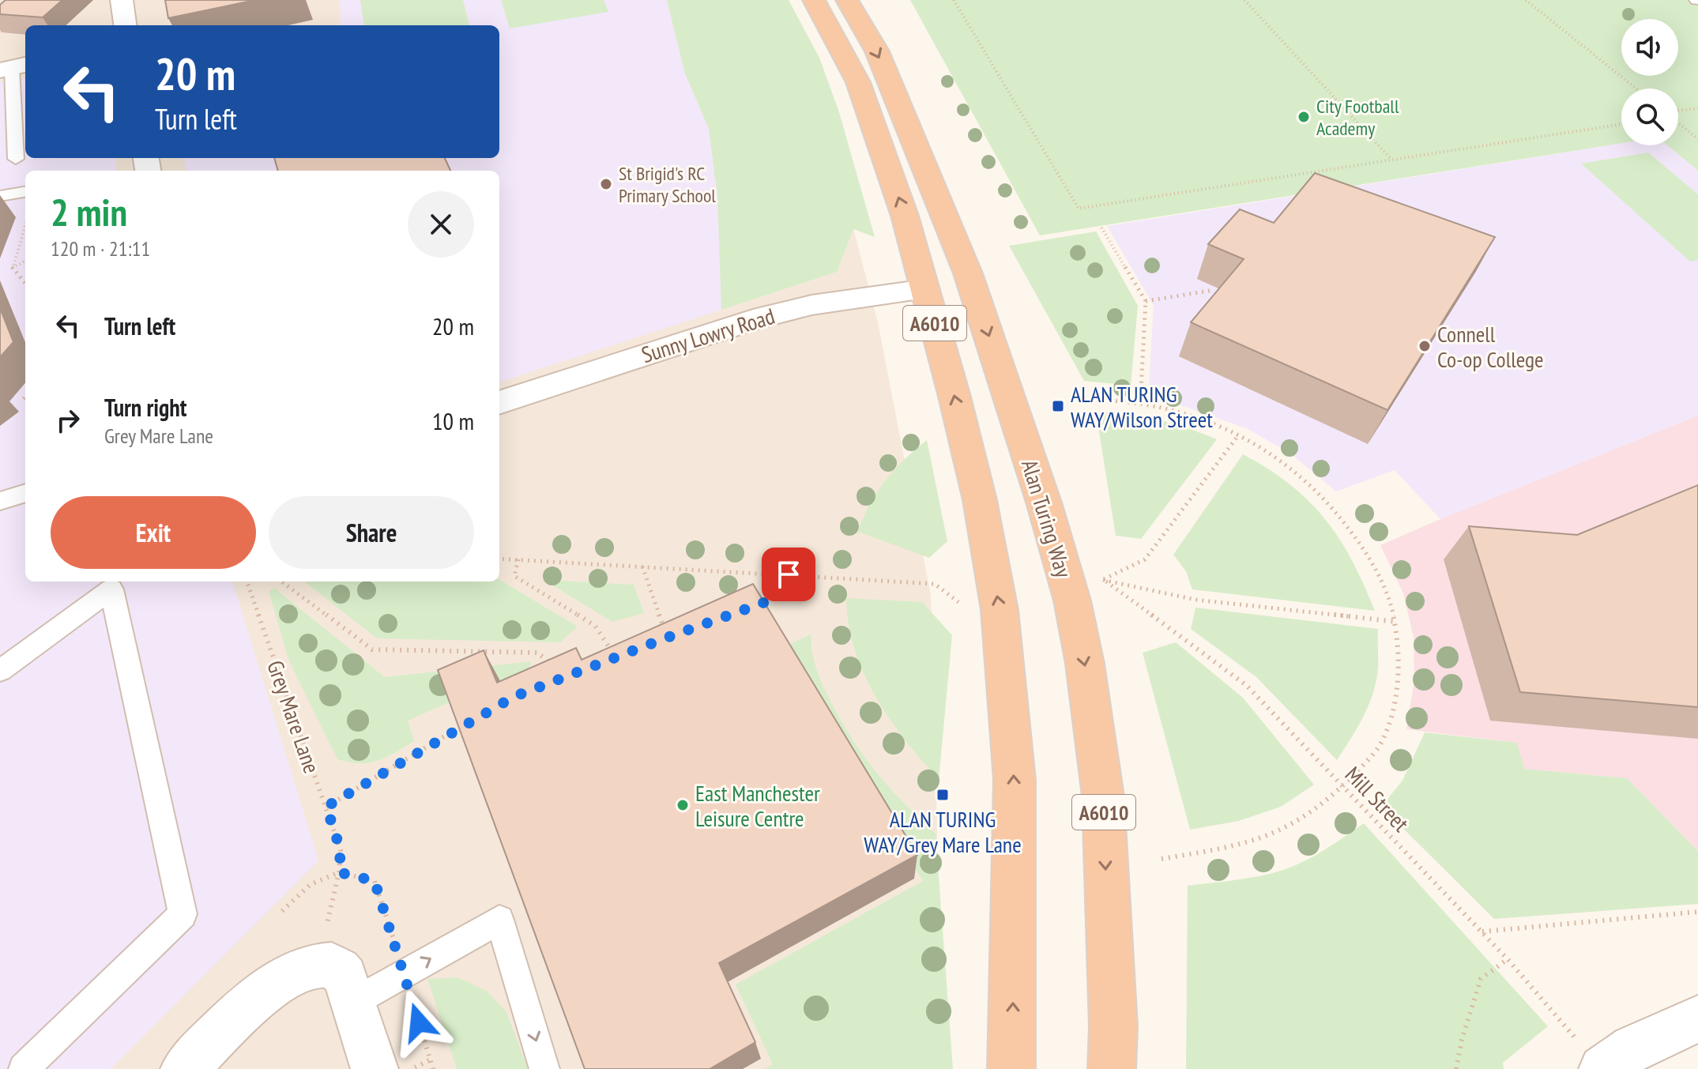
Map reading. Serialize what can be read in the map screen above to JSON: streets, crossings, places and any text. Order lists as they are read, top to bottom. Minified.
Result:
{"streets":{"highway":["A6010","Alan Turing Way"],"street":["Sunny Lowry Road"],"path":["Grey Mare Lane","Mill Street"]},"crossings":[["A6010","Sunny Lowry Road"]],"places":{"other":["City Football Academy","St Brigid's RC Primary School","Connell Co-op College","East Manchester Leisure Centre"],"transit":["ALAN TURING WAY/Wilson Street","ALAN TURING WAY/Grey Mare Lane"]},"page":{"turn":["20 m","Turn left"],"heading":["2 min","120 m · 21:11"],"list":[{"name":"Turn left","value":"20 m"},{"name":"Turn right","note":"Grey Mare Lane","value":"10 m"}],"buttons":["Exit","Share"]}}
